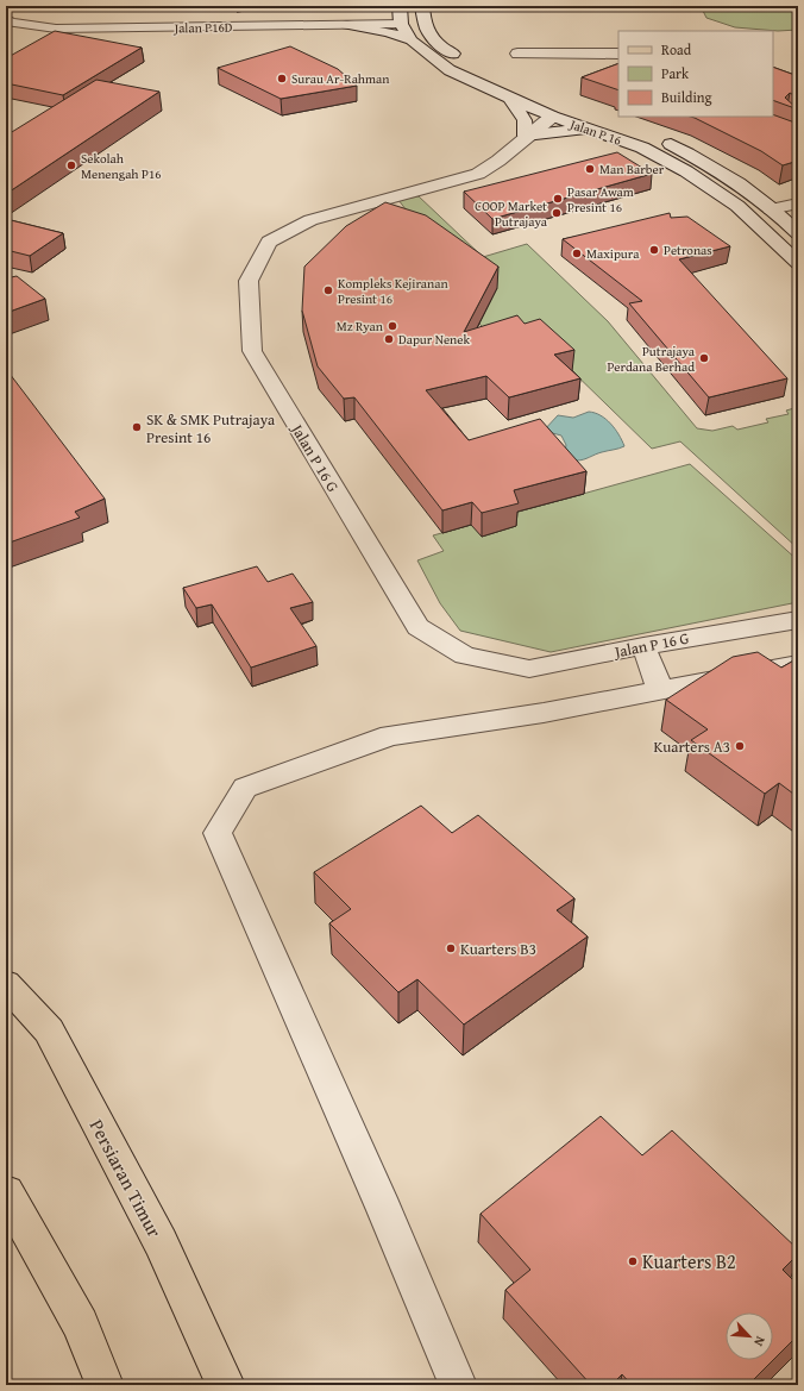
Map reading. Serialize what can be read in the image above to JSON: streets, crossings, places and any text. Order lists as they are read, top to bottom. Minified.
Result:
{"streets":{"main road":["Persiaran Timur"],"street":["Jalan P16D","Jalan P 16","Jalan P 16 G"]},"crossings":[["Jalan P16D","Jalan P 16"],["Jalan P 16","Jalan P 16 G"]],"places":["Surau Ar-Rahman","Sekolah Menengah P16","Man Barber","Pasar Awam Presint 16","COOP Market Putrajaya","Petronas","Maxipura","Kompleks Kejiranan Presint 16","Mz Ryan","Dapur Nenek","Putrajaya Perdana Berhad","SK & SMK Putrajaya Presint 16","Kuarters A3","Kuarters B3","Kuarters B2"],"legend":["Road","Park","Building"],"north":"bottom right"}
